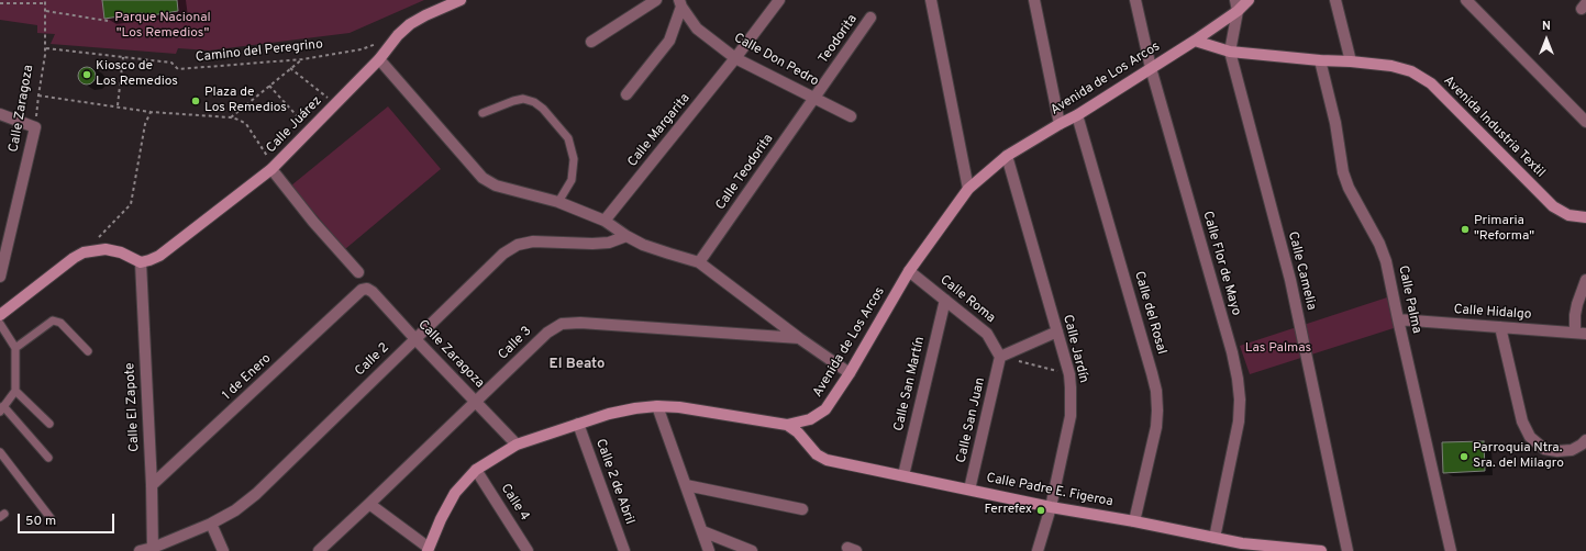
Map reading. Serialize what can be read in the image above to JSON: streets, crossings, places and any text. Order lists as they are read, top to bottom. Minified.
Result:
{"streets":{"main road":["Avenida de Los Arcos","Calle Juárez","Avenida Industria Textil","Calle Padre E. Figeroa"],"street":["Teodorita","Calle Don Pedro","Calle Zaragoza","Calle Margarita","Calle Teodorita","Calle Flor de Mayo","Calle Camelia","Calle Roma","Calle Palma","Calle del Rosal","Calle Hidalgo","Calle 3","Calle Jardín","Calle 2","1 de Enero","Calle San Martín","Calle El Zapote","Calle San Juan","Calle 2 de Abril","Calle 4"],"path":["Camino del Peregrino"]},"crossings":[["Teodorita","Calle Don Pedro"],["Teodorita","Calle Teodorita"],["Camino del Peregrino","Calle Zaragoza"],["Calle Don Pedro","Calle Margarita"],["Calle Don Pedro","Calle Teodorita"],["Avenida de Los Arcos","Calle Zaragoza"],["Avenida de Los Arcos","Avenida Industria Textil"],["Avenida de Los Arcos","Calle Flor de Mayo"],["Avenida de Los Arcos","Calle Camelia"],["Avenida de Los Arcos","Calle Roma"],["Avenida de Los Arcos","Calle del Rosal"],["Avenida de Los Arcos","Calle Jardín"],["Avenida de Los Arcos","Calle 2 de Abril"],["Avenida de Los Arcos","Calle Padre E. Figeroa"],["Avenida de Los Arcos","Calle 4"],["Calle Zaragoza","Calle 3"],["Calle Zaragoza","Calle 2"],["Calle Zaragoza","1 de Enero"],["Calle Juárez","Calle El Zapote"],["Avenida Industria Textil","Calle Camelia"],["Avenida Industria Textil","Calle Palma"],["Calle Flor de Mayo","Calle Padre E. Figeroa"],["Calle Roma","Calle San Martín"],["Calle Roma","Calle San Juan"],["Calle Palma","Calle Hidalgo"],["Calle del Rosal","Calle Padre E. Figeroa"],["Calle Jardín","Calle Padre E. Figeroa"],["Calle 2","Calle El Zapote"],["1 de Enero","Calle El Zapote"],["Calle San Martín","Calle Padre E. Figeroa"],["Calle San Juan","Calle Padre E. Figeroa"]],"districts":["El Beato"],"parks":["Parque Nacional \"Los Remedios\"","Las Palmas"],"places":["Kiosco de Los Remedios","Plaza de Los Remedios","Primaria \"Reforma\"","Parroquia Ntra. Sra. del Milagro","Ferrefex"],"scale_bar":"50 m","north":"top"}
